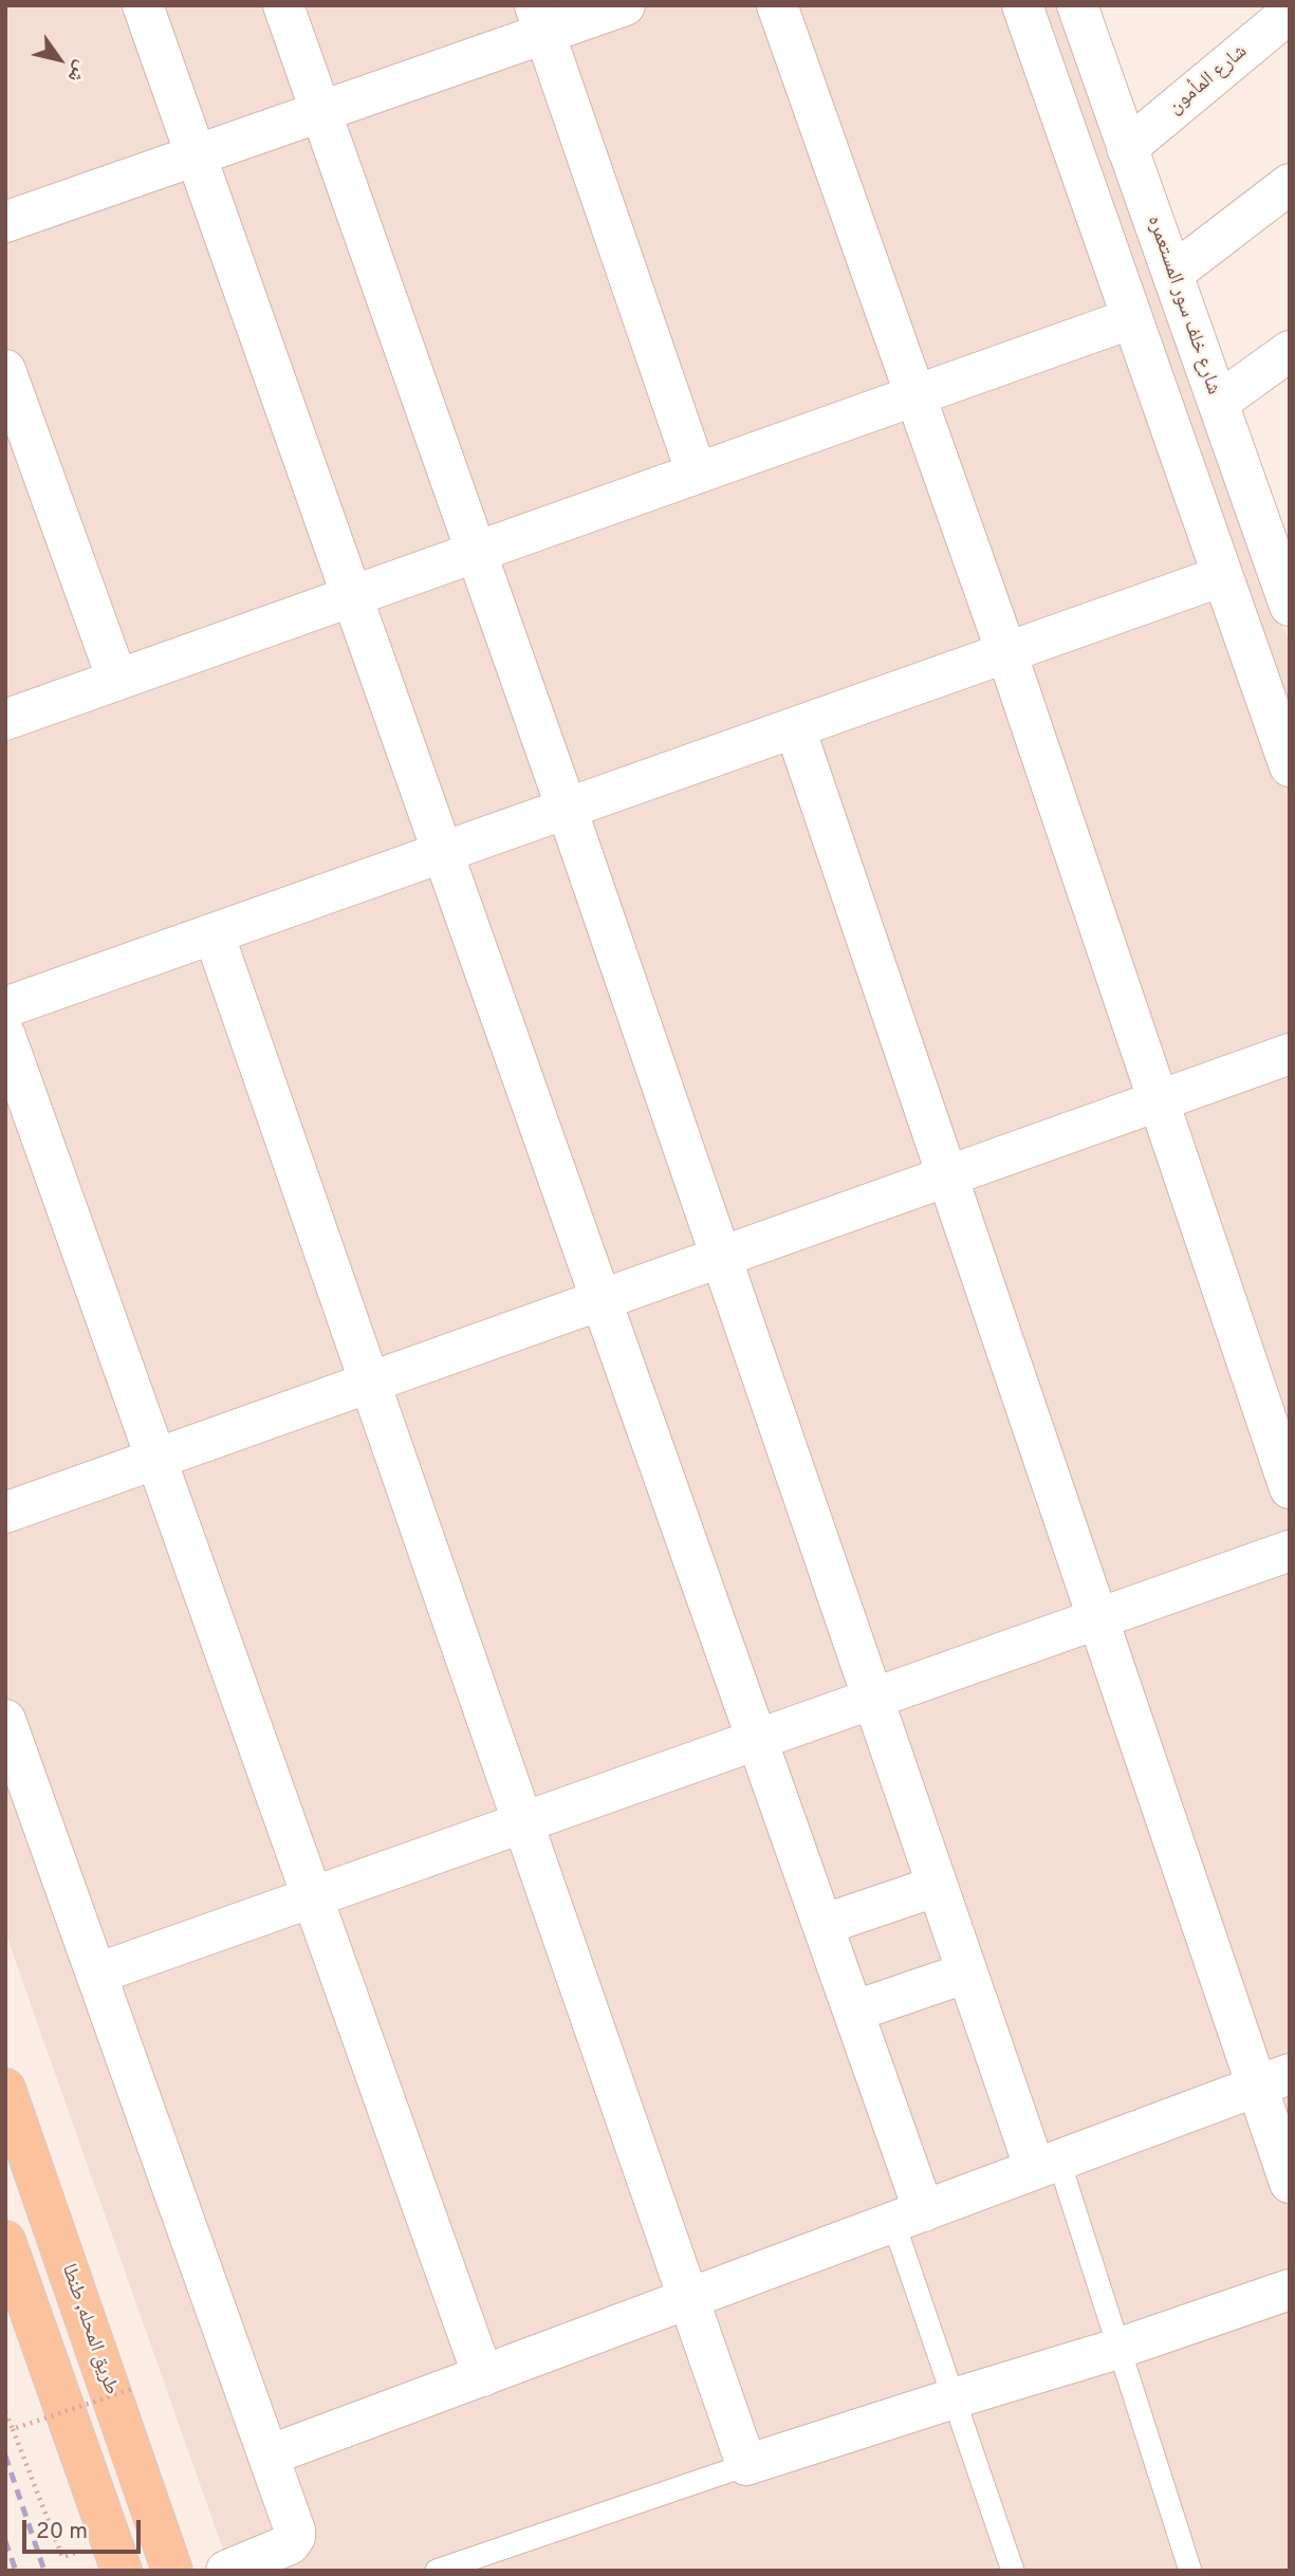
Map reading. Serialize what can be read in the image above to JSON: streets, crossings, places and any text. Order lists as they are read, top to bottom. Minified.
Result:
{"streets":{"main road":["طريق المحله, طنطا"],"street":["شارع المأمون","شارع خلف سور المستعمره"]},"crossings":[["شارع المأمون","شارع خلف سور المستعمره"]],"scale_bar":"20 m","north":"bottom right"}
